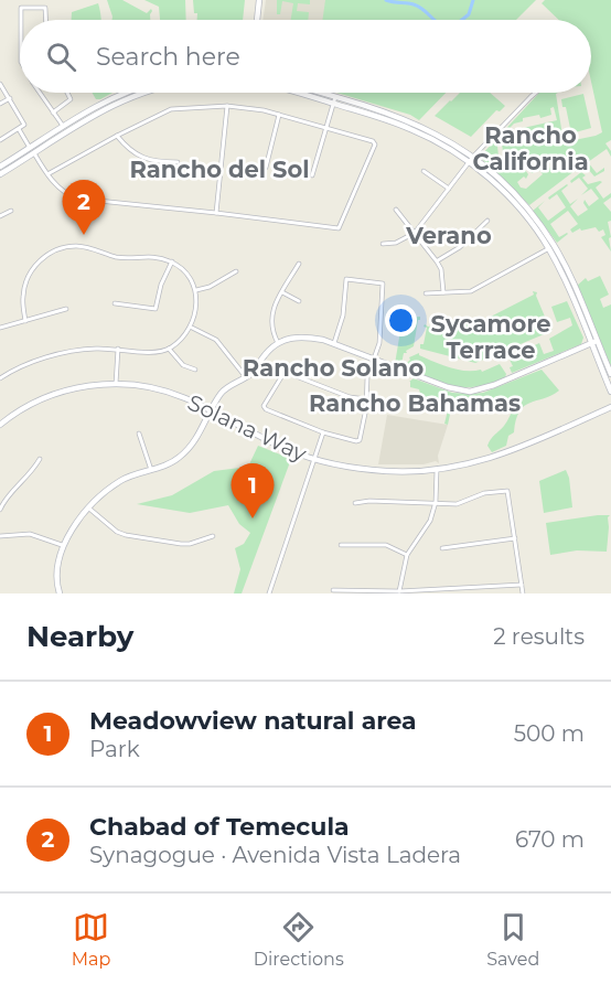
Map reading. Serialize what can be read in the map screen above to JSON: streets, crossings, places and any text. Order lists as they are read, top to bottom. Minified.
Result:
{"streets":{"street":["Solana Way"]},"districts":["Rancho California","Rancho del Sol","Verano","Sycamore Terrace","Rancho Solano","Rancho Bahamas"],"page":{"search":"Search here","pins":["2","1"],"heading":["Nearby","2 results"],"list":[{"mark":"1","name":"Meadowview natural area","note":"Park","value":"500 m"},{"mark":"2","name":"Chabad of Temecula","note":"Synagogue · Avenida Vista Ladera","value":"670 m"}],"nav":["Map","Directions","Saved"]}}
